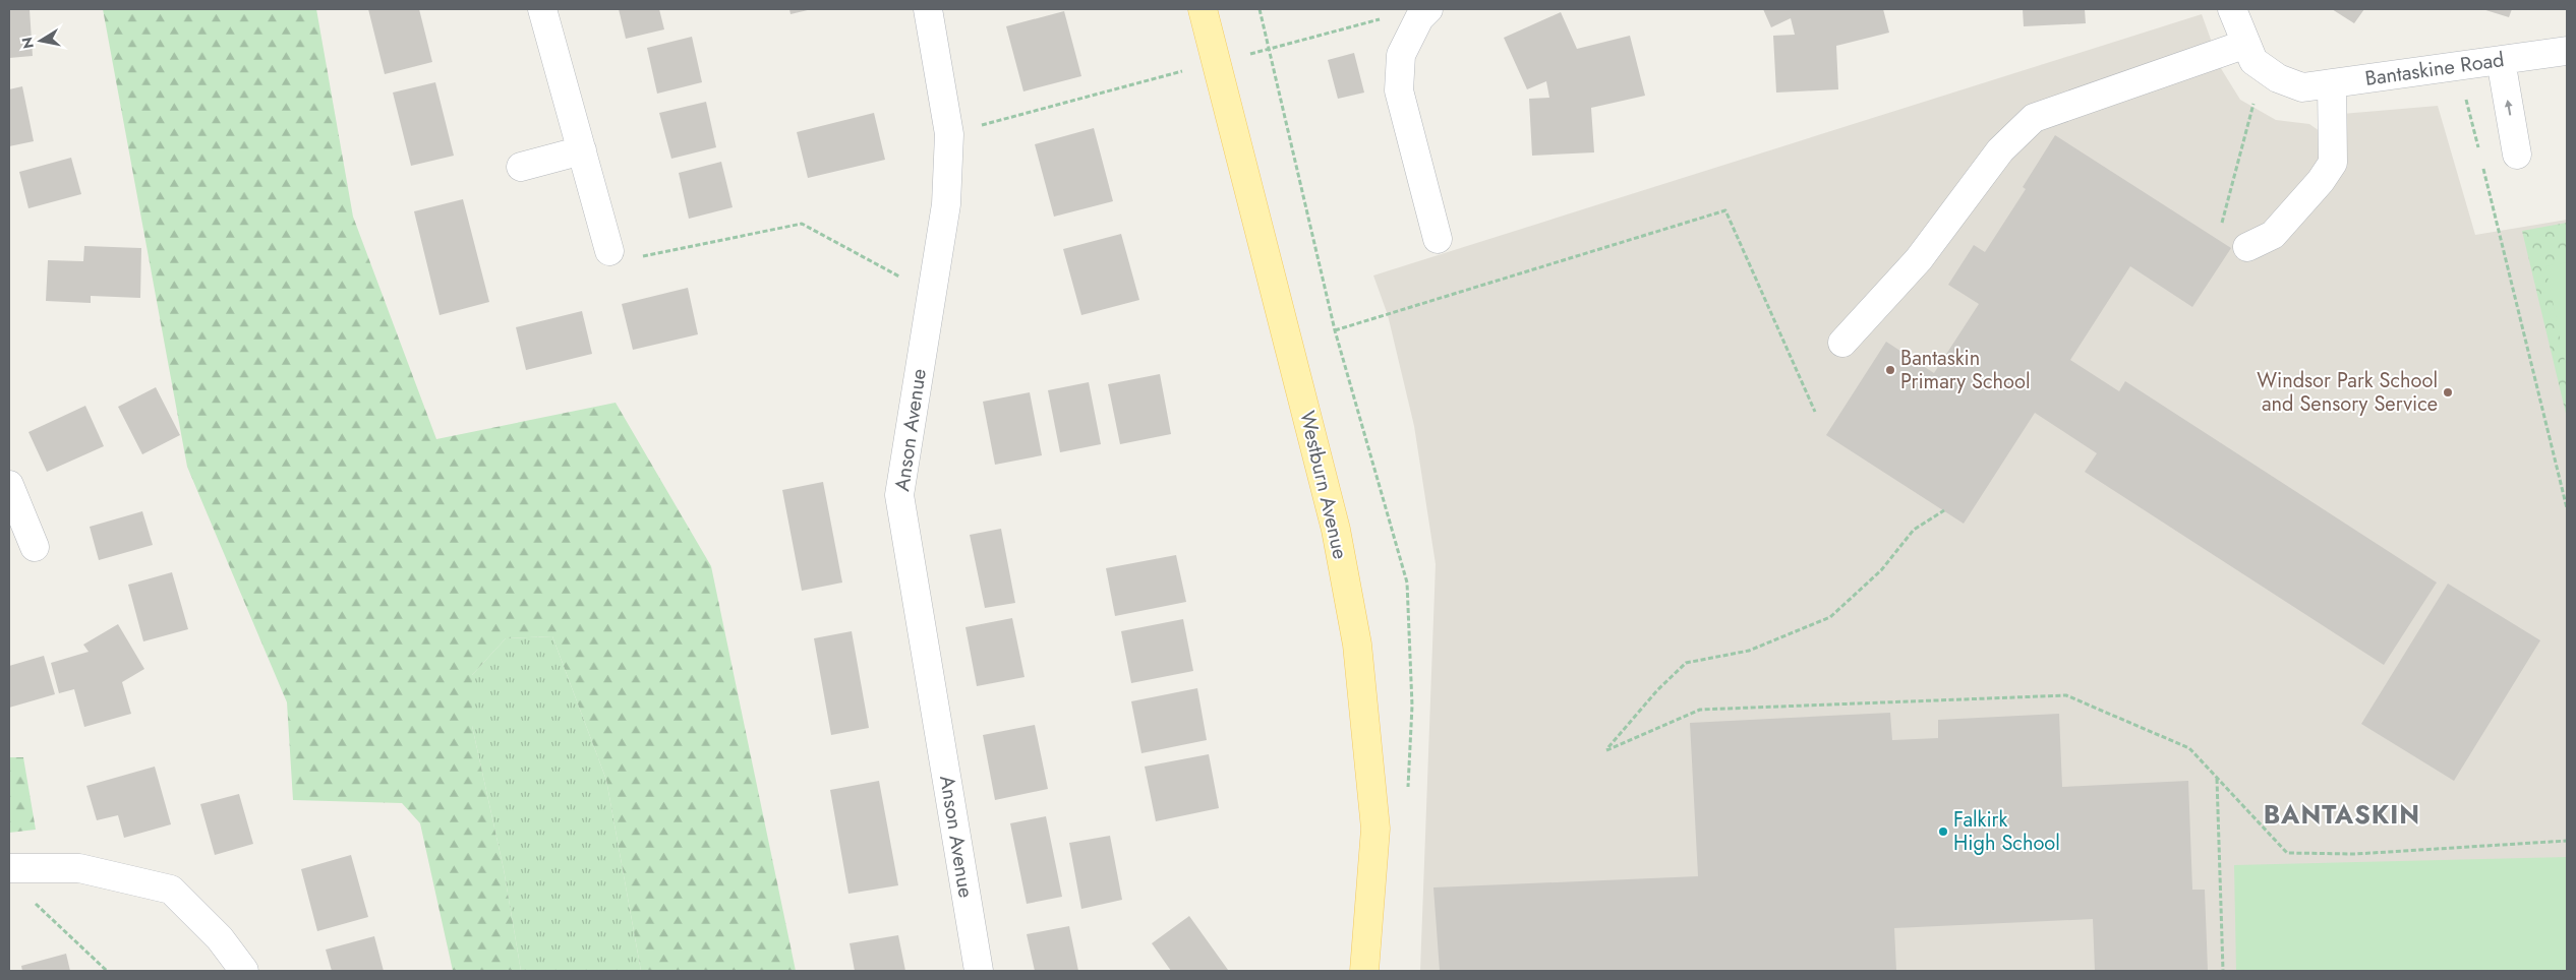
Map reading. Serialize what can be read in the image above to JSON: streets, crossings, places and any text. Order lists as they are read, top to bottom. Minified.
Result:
{"streets":{"main road":["Westburn Avenue"],"street":["Bantaskine Road","Anson Avenue"]},"districts":["BANTASKIN"],"places":["Bantaskin Primary School","Windsor Park School and Sensory Service","Falkirk High School"],"north":"left"}
